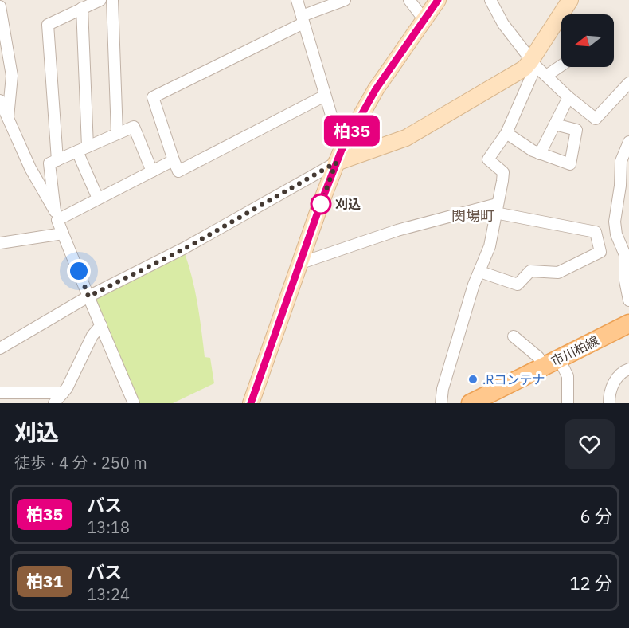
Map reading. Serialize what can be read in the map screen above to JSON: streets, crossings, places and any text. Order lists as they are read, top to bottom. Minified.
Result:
{"streets":{"main road":["市川柏線"]},"districts":["関場町"],"places":["刈込",".Rコンテナ"],"lines":["bus line 柏35"],"north":"left","page":{"on_map":"柏35","heading":["刈込","徒歩 · 4 分 · 250 m"],"list":[{"mark":"柏35","name":"バス","note":"13:18","value":"6 分"},{"mark":"柏31","name":"バス","note":"13:24","value":"12 分"}]}}
